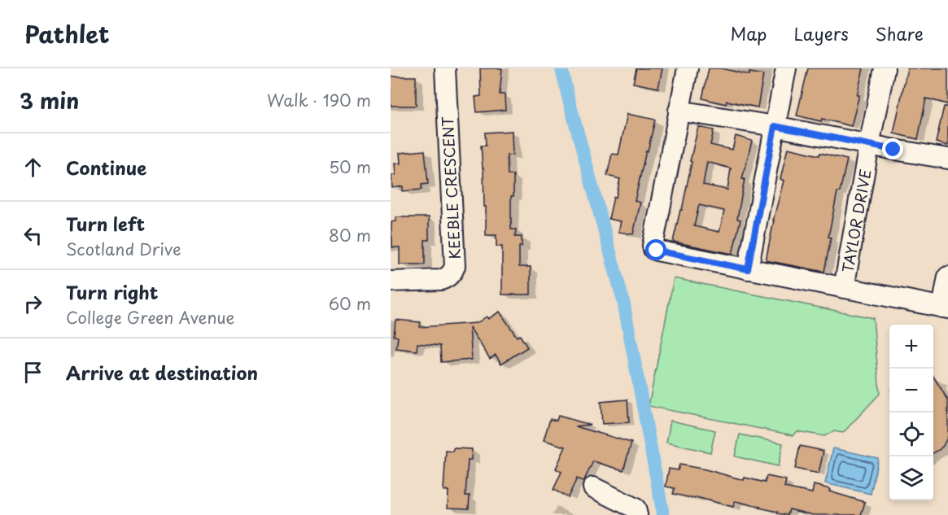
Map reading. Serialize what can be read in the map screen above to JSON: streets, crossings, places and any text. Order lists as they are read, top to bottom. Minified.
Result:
{"streets":{"street":["KEEBLE CRESCENT","TAYLOR DRIVE"]},"page":{"header":"Pathlet","nav":["Map","Layers","Share"],"heading":["3 min","Walk · 190 m"],"list":[["Continue","50 m"],["Turn left","Scotland Drive","80 m"],["Turn right","College Green Avenue","60 m"],"Arrive at destination"],"map_buttons":["+","−"]}}
